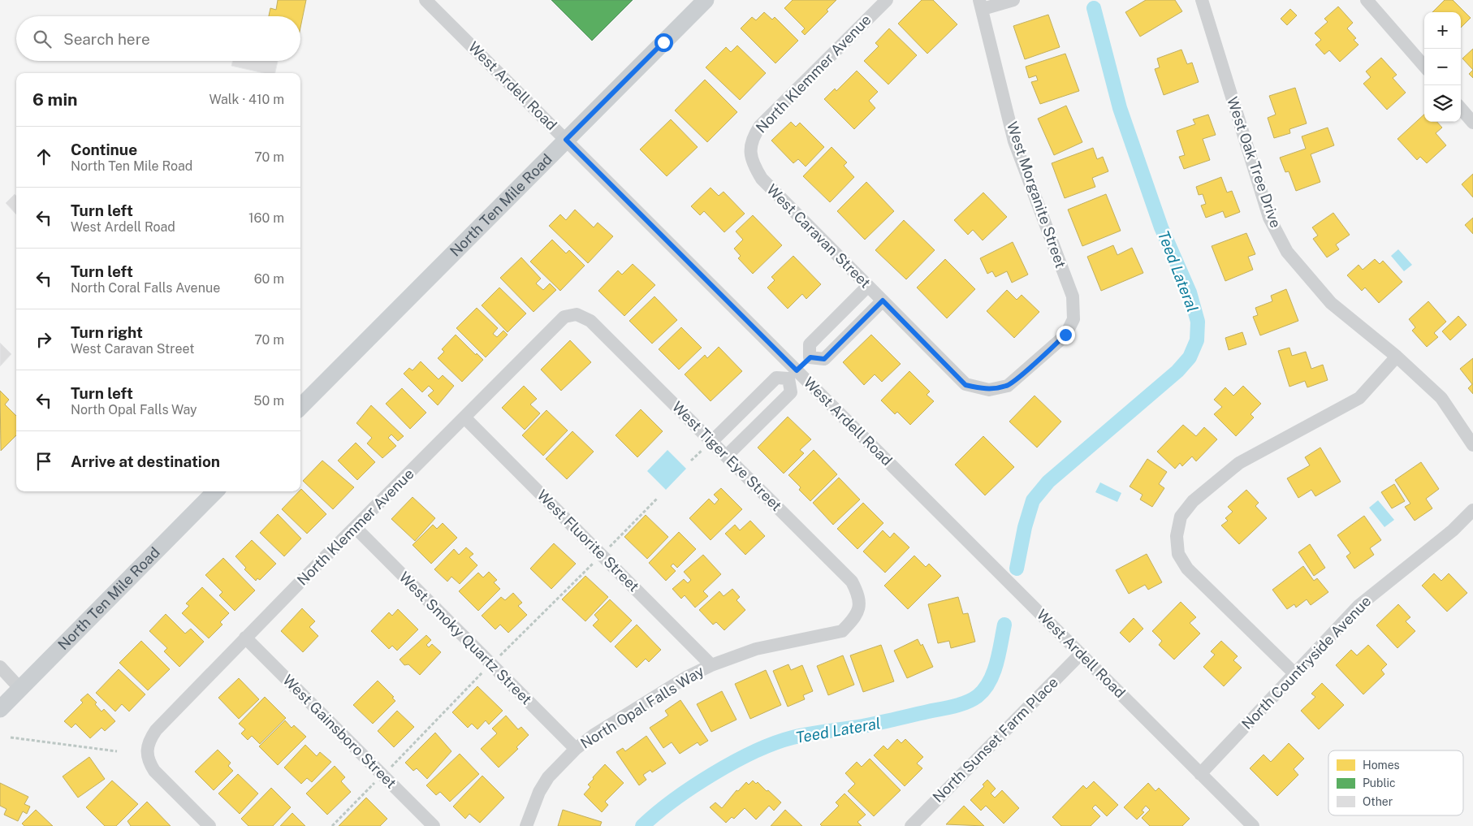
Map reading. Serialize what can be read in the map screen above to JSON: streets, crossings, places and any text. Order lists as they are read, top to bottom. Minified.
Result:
{"streets":{"main road":["North Ten Mile Road"],"street":["North Klemmer Avenue","West Ardell Road","West Oak Tree Drive","West Morganite Street","West Caravan Street","West Tiger Eye Street","West Fluorite Street","West Smoky Quartz Street","North Countryside Avenue","North Opal Falls Way","West Gainsboro Street","North Sunset Farm Place"]},"crossings":[["North Klemmer Avenue","West Caravan Street"],["North Klemmer Avenue","West Tiger Eye Street"],["North Klemmer Avenue","West Fluorite Street"],["North Klemmer Avenue","West Smoky Quartz Street"],["North Klemmer Avenue","West Gainsboro Street"],["West Ardell Road","North Ten Mile Road"],["West Ardell Road","North Countryside Avenue"],["West Ardell Road","North Sunset Farm Place"],["West Morganite Street","West Caravan Street"],["West Tiger Eye Street","North Opal Falls Way"],["West Fluorite Street","North Opal Falls Way"],["West Smoky Quartz Street","North Opal Falls Way"]],"water":["Teed Lateral"],"legend":["Homes","Public","Other"],"page":{"map_buttons":["+","−"],"search":"Search here","heading":["6 min","Walk · 410 m"],"list":[["Continue","North Ten Mile Road","70 m"],["Turn left","West Ardell Road","160 m"],["Turn left","North Coral Falls Avenue","60 m"],["Turn right","West Caravan Street","70 m"],["Turn left","North Opal Falls Way","50 m"],"Arrive at destination"]}}
